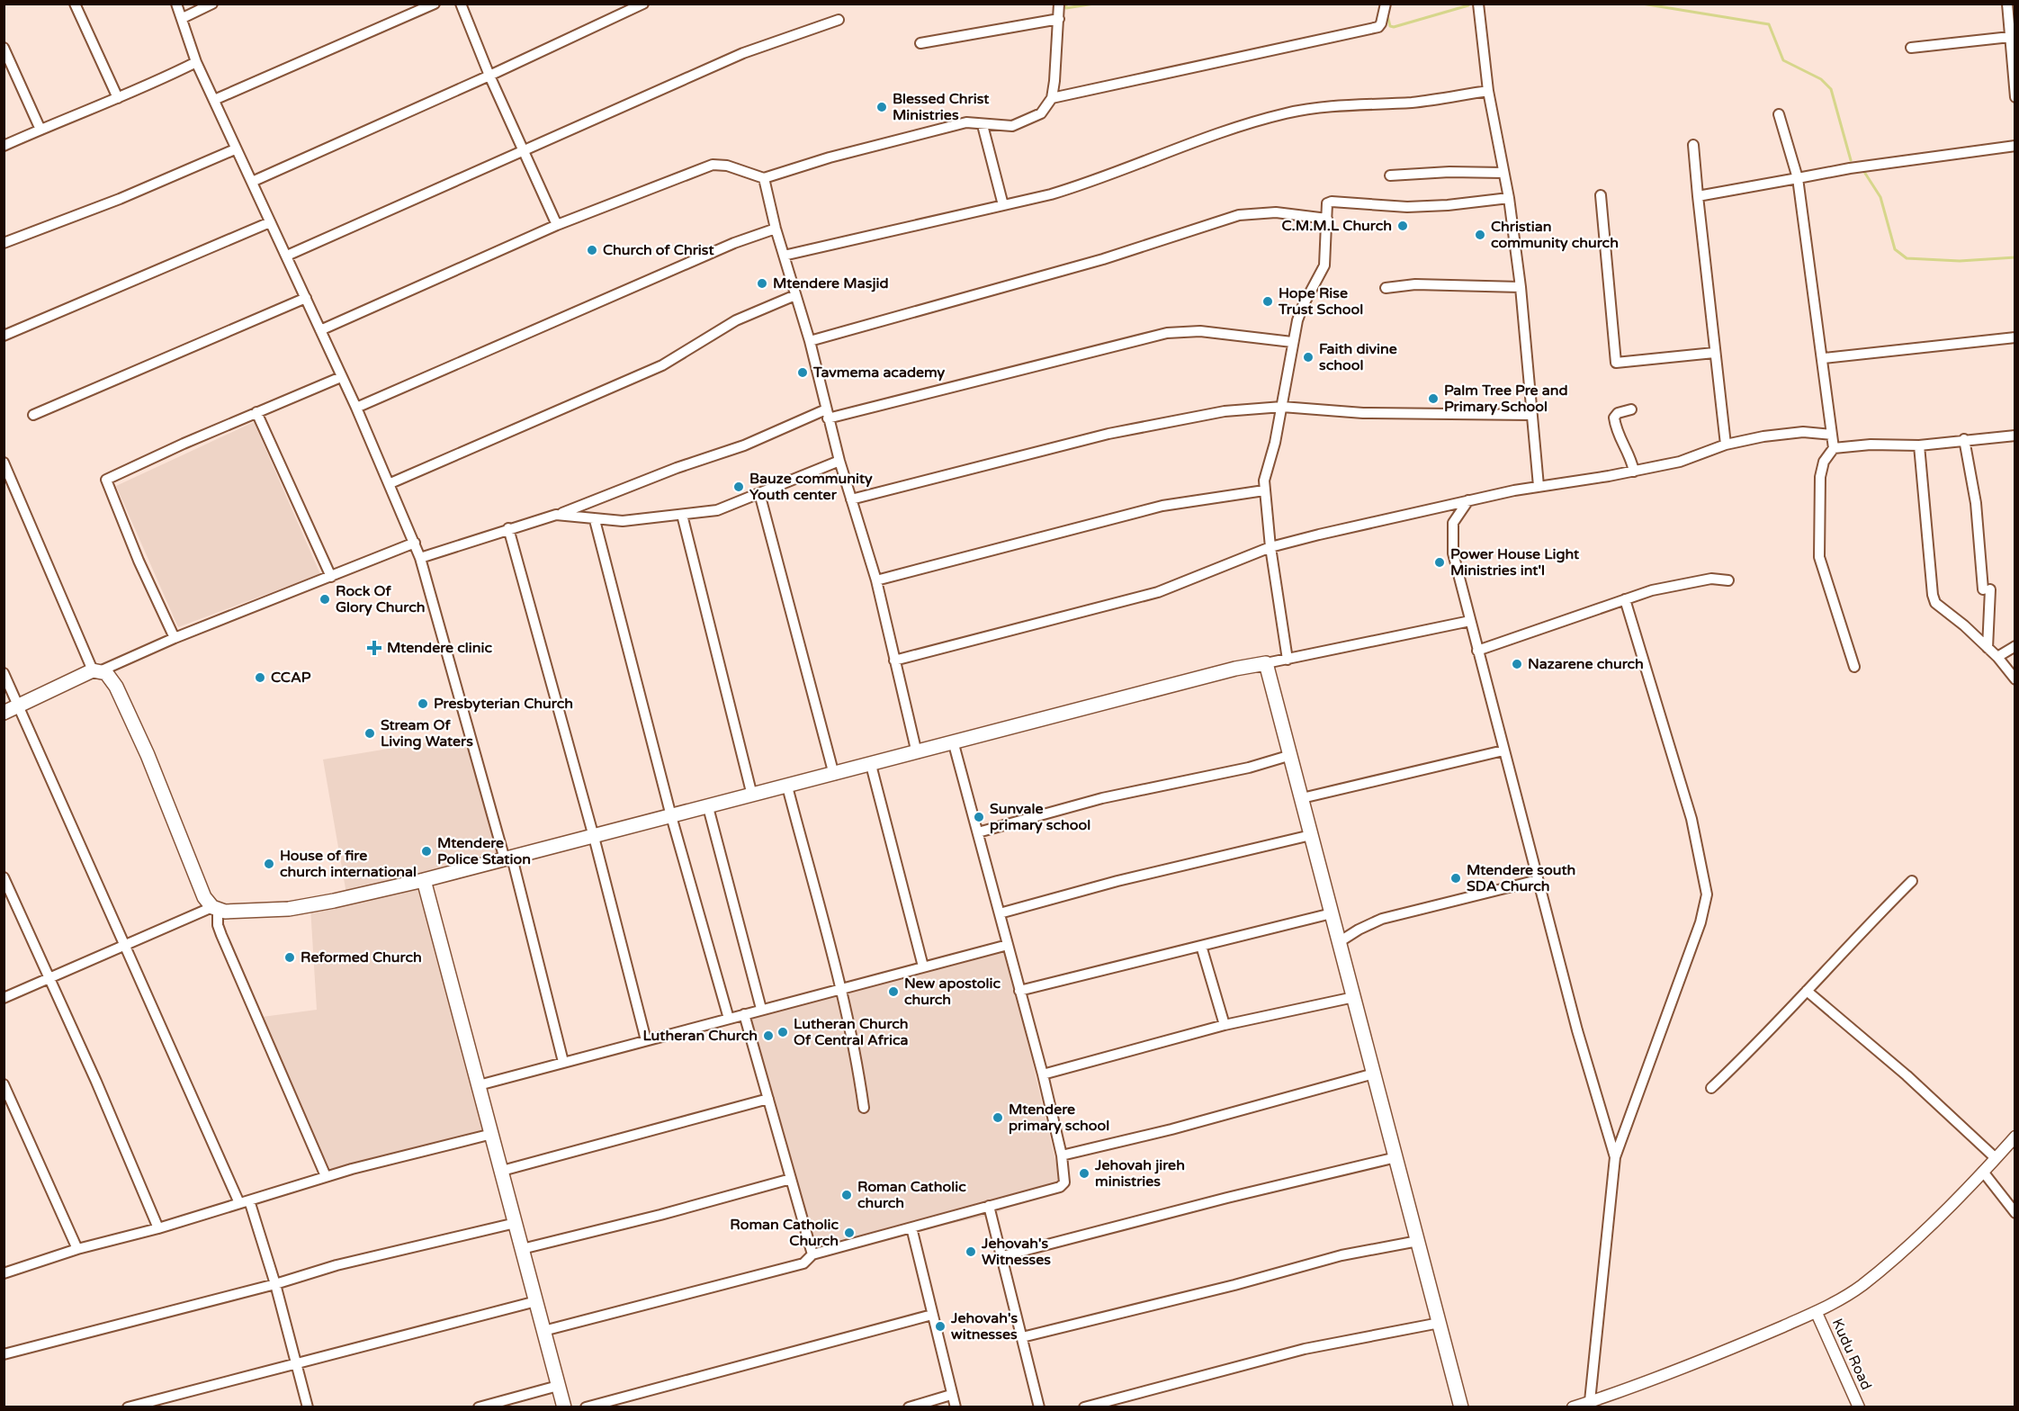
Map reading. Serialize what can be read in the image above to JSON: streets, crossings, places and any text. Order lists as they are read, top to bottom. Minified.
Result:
{"streets":{"street":["Kudu Road"]},"places":{"other":["Blessed Christ Ministries","C.M.M.L Church","Christian community church","Church of Christ","Mtendere Masjid","Hope Rise Trust School","Faith divine school","Tavmema academy","Palm Tree Pre and Primary School","Bauze community Youth center","Power House Light Ministries int'l","Rock Of Glory Church","Nazarene church","CCAP","Presbyterian Church","Stream Of Living Waters","Sunvale primary school","Mtendere Police Station","House of fire church international","Mtendere south SDA Church","Reformed Church","New apostolic church","Lutheran Church Of Central Africa","Lutheran Church","Mtendere primary school","Jehovah jireh ministries","Roman Catholic church","Roman Catholic Church","Jehovah's Witnesses","Jehovah's witnesses"],"health":["Mtendere clinic"]}}
